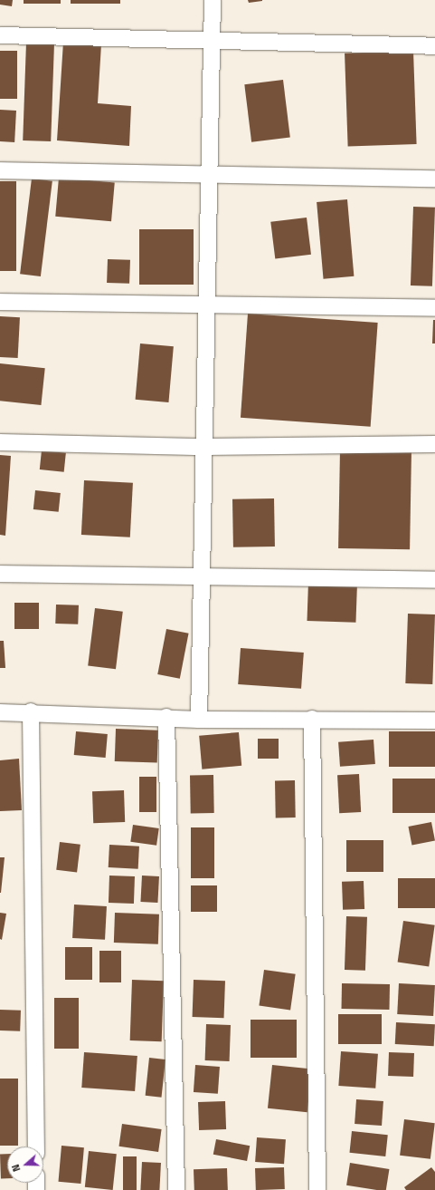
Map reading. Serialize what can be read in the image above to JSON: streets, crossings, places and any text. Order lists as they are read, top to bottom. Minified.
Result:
{"north":"left"}
